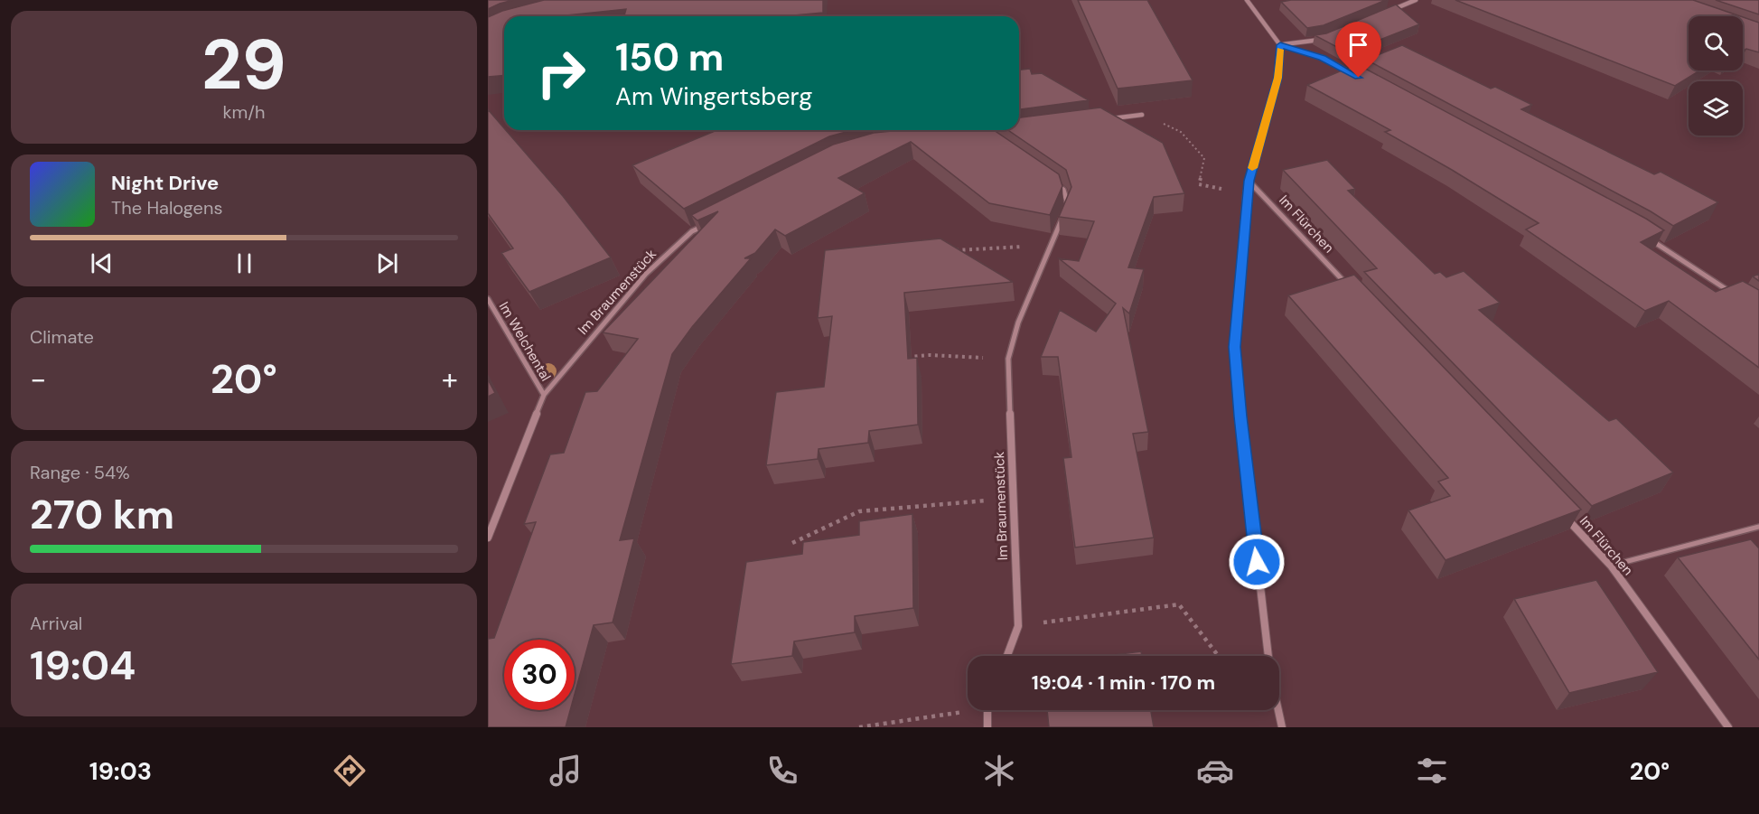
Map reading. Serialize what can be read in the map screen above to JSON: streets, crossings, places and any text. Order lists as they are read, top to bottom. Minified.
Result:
{"streets":{"street":["Im Flürchen","Im Braumenstück","Im Welchental"]},"crossings":[["Im Braumenstück","Im Welchental"]],"page":{"tile":[["29","km/h"],"Climate",["Range · 54%","270 km"],["Arrival","19:04"]],"turn":["150 m","Am Wingertsberg"],"song":["Night Drive","The Halogens"],"heat":["−","20°","+"],"limit":"30","trip":"19:04 · 1 min · 170 m","tabs":["19:03","20°"]}}
